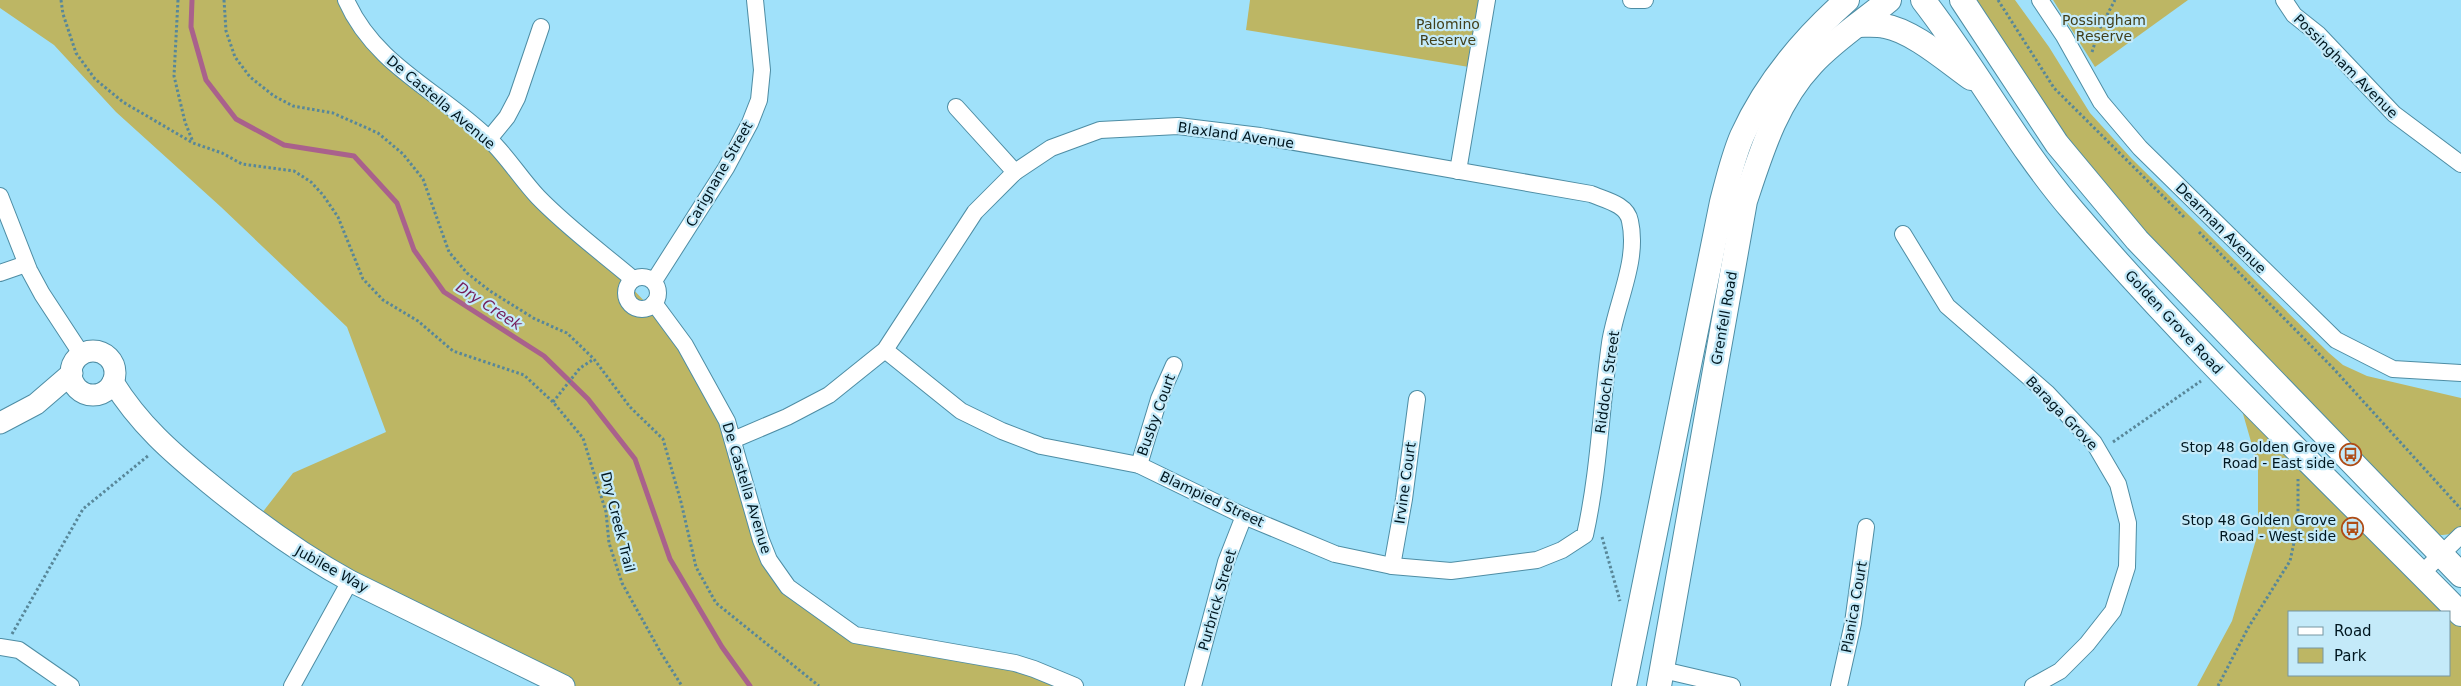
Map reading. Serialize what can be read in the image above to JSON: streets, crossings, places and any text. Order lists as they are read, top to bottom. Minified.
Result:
{"streets":{"main road":["Grenfell Road","Golden Grove Road"],"street":["Possingham Avenue","De Castella Avenue","Blaxland Avenue","Carignane Street","Dearman Avenue","Riddoch Street","Baraga Grove","Busby Court","Irvine Court","Blampied Street","Jubilee Way","Purbrick Street","Planica Court"],"path":["Dry Creek Trail"]},"crossings":[["De Castella Avenue","Blaxland Avenue"],["De Castella Avenue","Carignane Street"],["Blaxland Avenue","Riddoch Street"],["Blaxland Avenue","Blampied Street"],["Riddoch Street","Blampied Street"],["Busby Court","Blampied Street"],["Irvine Court","Blampied Street"],["Blampied Street","Purbrick Street"]],"water":["Dry Creek"],"parks":["Possingham Reserve","Palomino Reserve"],"places":{"bus stop":["Stop 48 Golden Grove Road - East side","Stop 48 Golden Grove Road - West side"]},"legend":["Road","Park"]}
